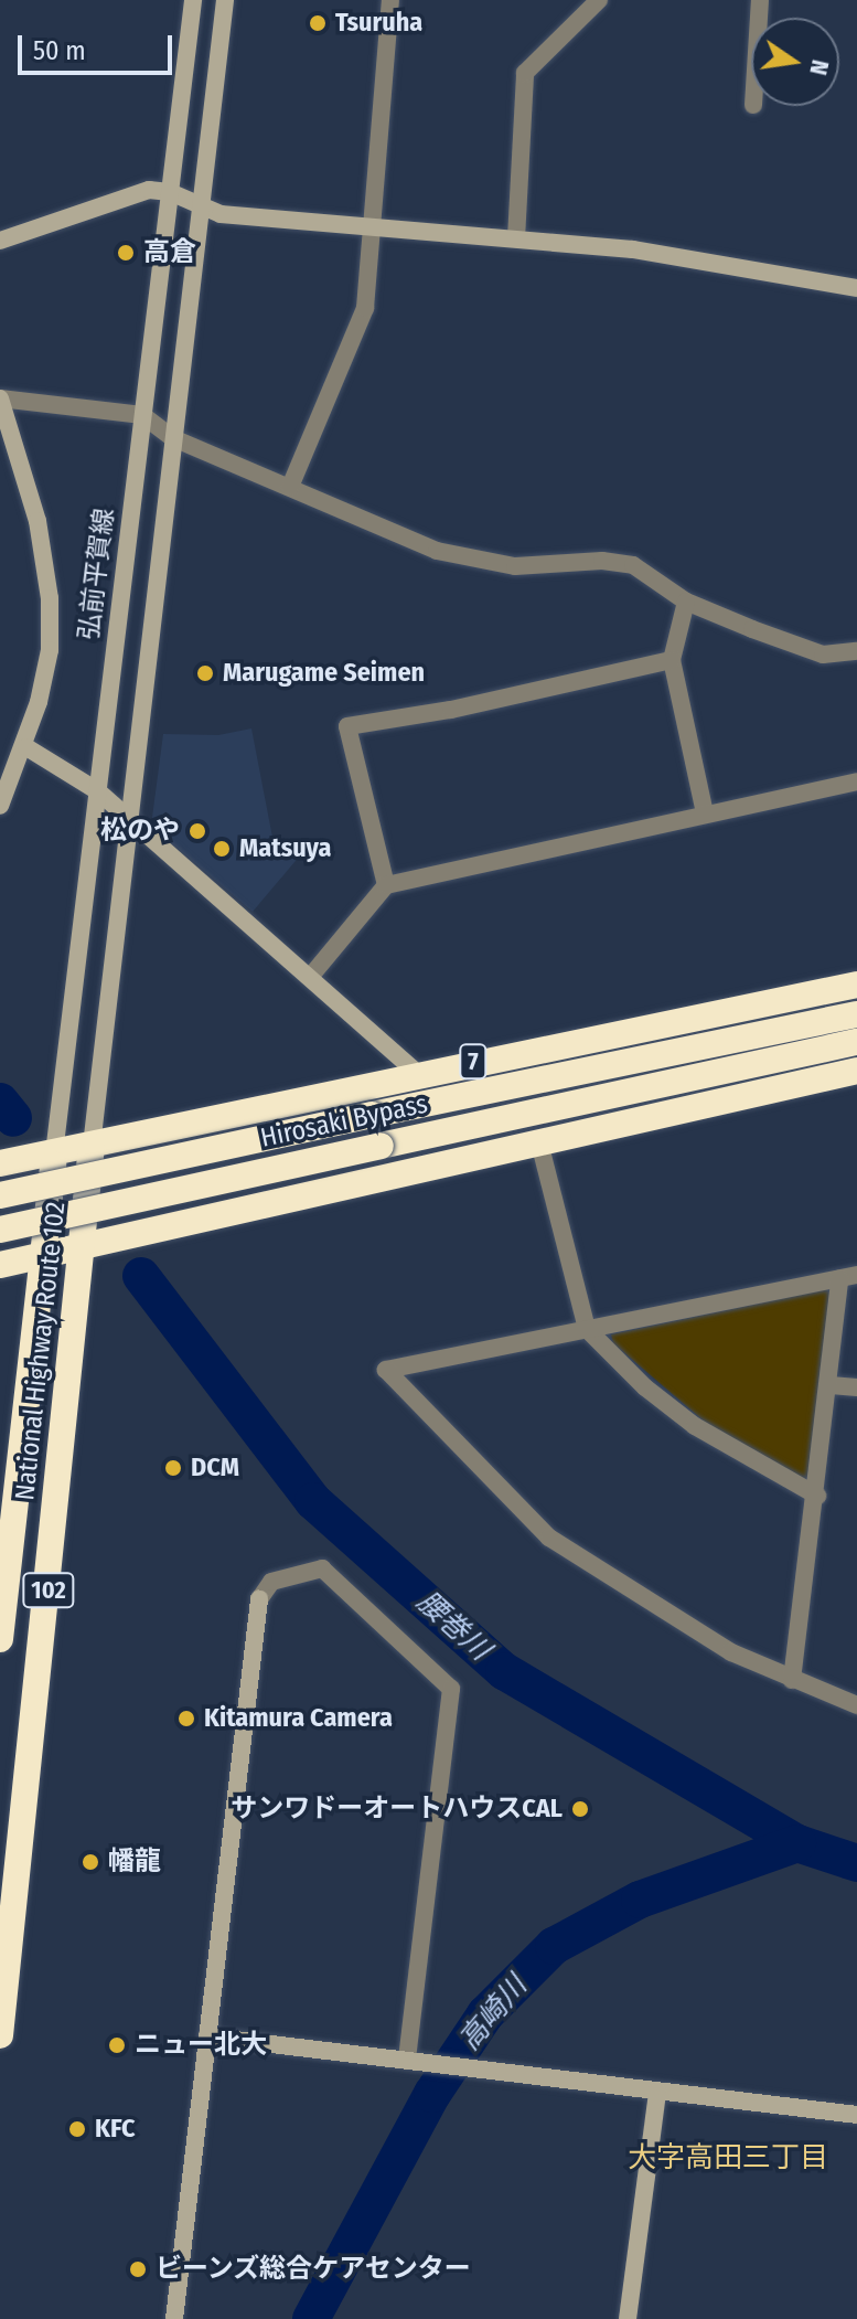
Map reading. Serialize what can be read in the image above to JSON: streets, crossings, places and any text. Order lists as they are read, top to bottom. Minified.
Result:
{"streets":{"highway":["7","Hirosaki Bypass","National Highway Route 102","102"],"street":["弘前平賀線"]},"crossings":[["弘前平賀線","7"],["弘前平賀線","National Highway Route 102"],["7","National Highway Route 102"]],"districts":["大字高田三丁目"],"water":["腰巻川","高崎川"],"places":["Tsuruha","高倉","Marugame Seimen","松のや","Matsuya","DCM","Kitamura Camera","サンワドーオートハウスCAL","幡龍","ニュー北大","KFC","ビーンズ総合ケアセンター"],"scale_bar":"50 m","north":"right"}
